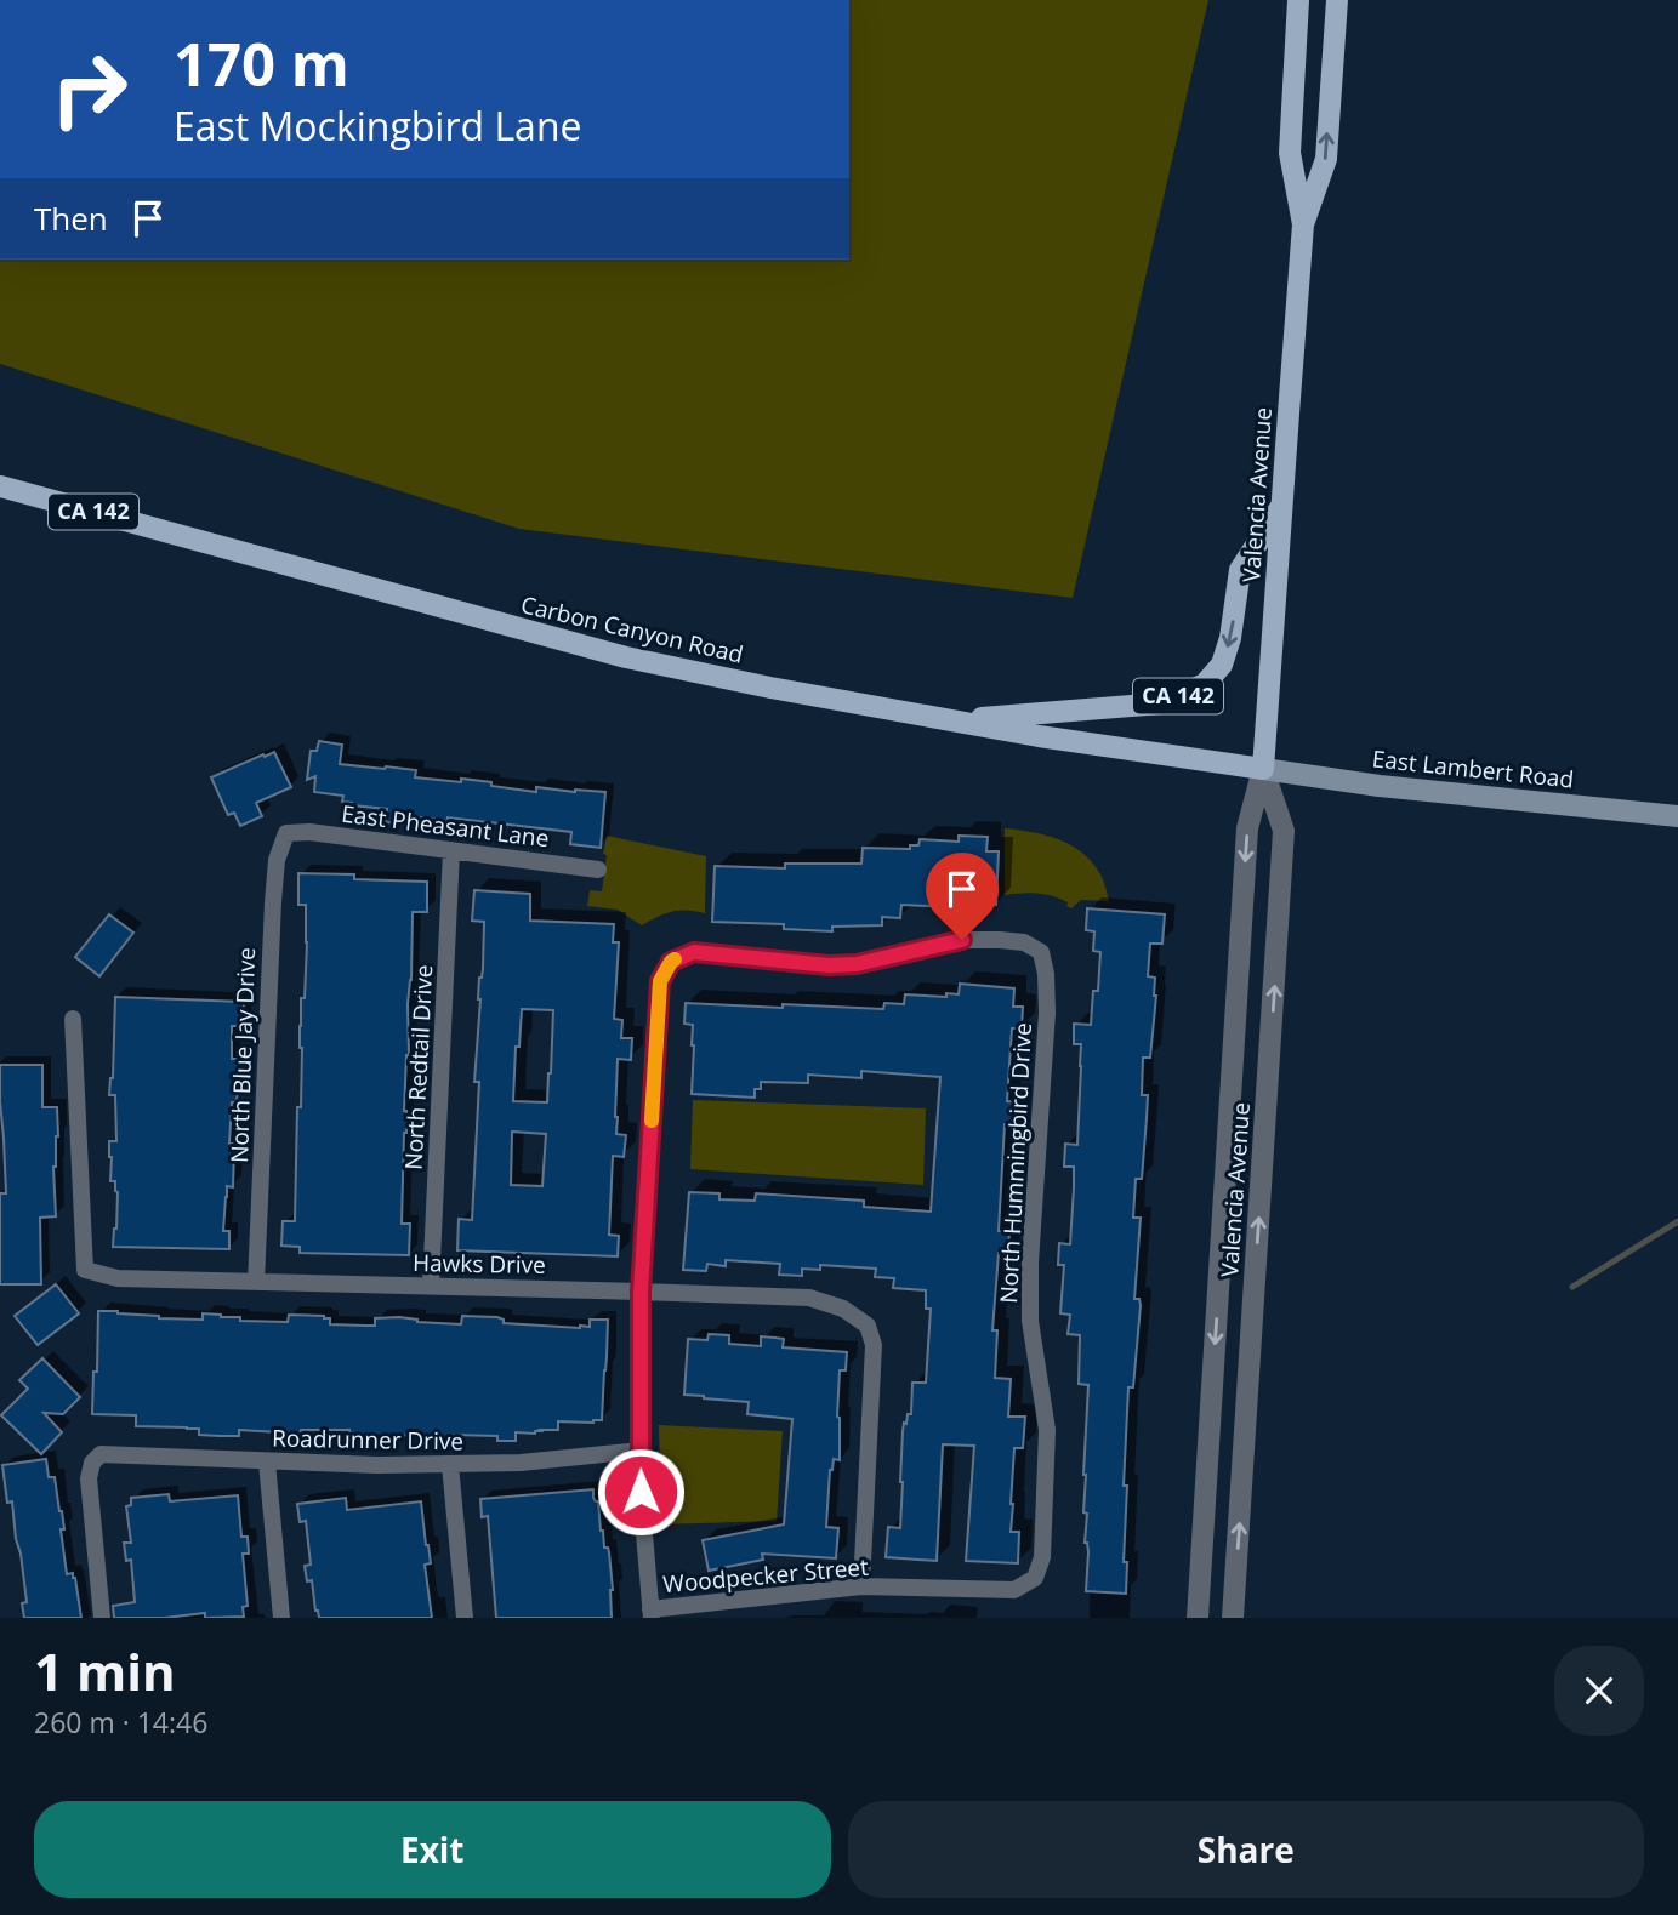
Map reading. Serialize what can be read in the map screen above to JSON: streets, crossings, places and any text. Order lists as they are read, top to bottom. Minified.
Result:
{"streets":{"main road":["Valencia Avenue","CA 142","Carbon Canyon Road","East Lambert Road"],"street":["East Pheasant Lane","North Blue Jay Drive","North Redtail Drive","North Hummingbird Drive","Hawks Drive","Roadrunner Drive","Woodpecker Street"]},"crossings":[["Valencia Avenue","CA 142"],["Valencia Avenue","Carbon Canyon Road"],["Valencia Avenue","East Lambert Road"],["CA 142","Carbon Canyon Road"],["Carbon Canyon Road","East Lambert Road"],["East Pheasant Lane","North Blue Jay Drive"],["East Pheasant Lane","North Redtail Drive"],["North Blue Jay Drive","Hawks Drive"],["North Redtail Drive","Hawks Drive"],["North Hummingbird Drive","Hawks Drive"],["North Hummingbird Drive","Woodpecker Street"],["Hawks Drive","Woodpecker Street"]],"page":{"turn":["170 m","East Mockingbird Lane"],"then":"Then","heading":["1 min","260 m · 14:46"],"buttons":["Exit","Share"]}}
